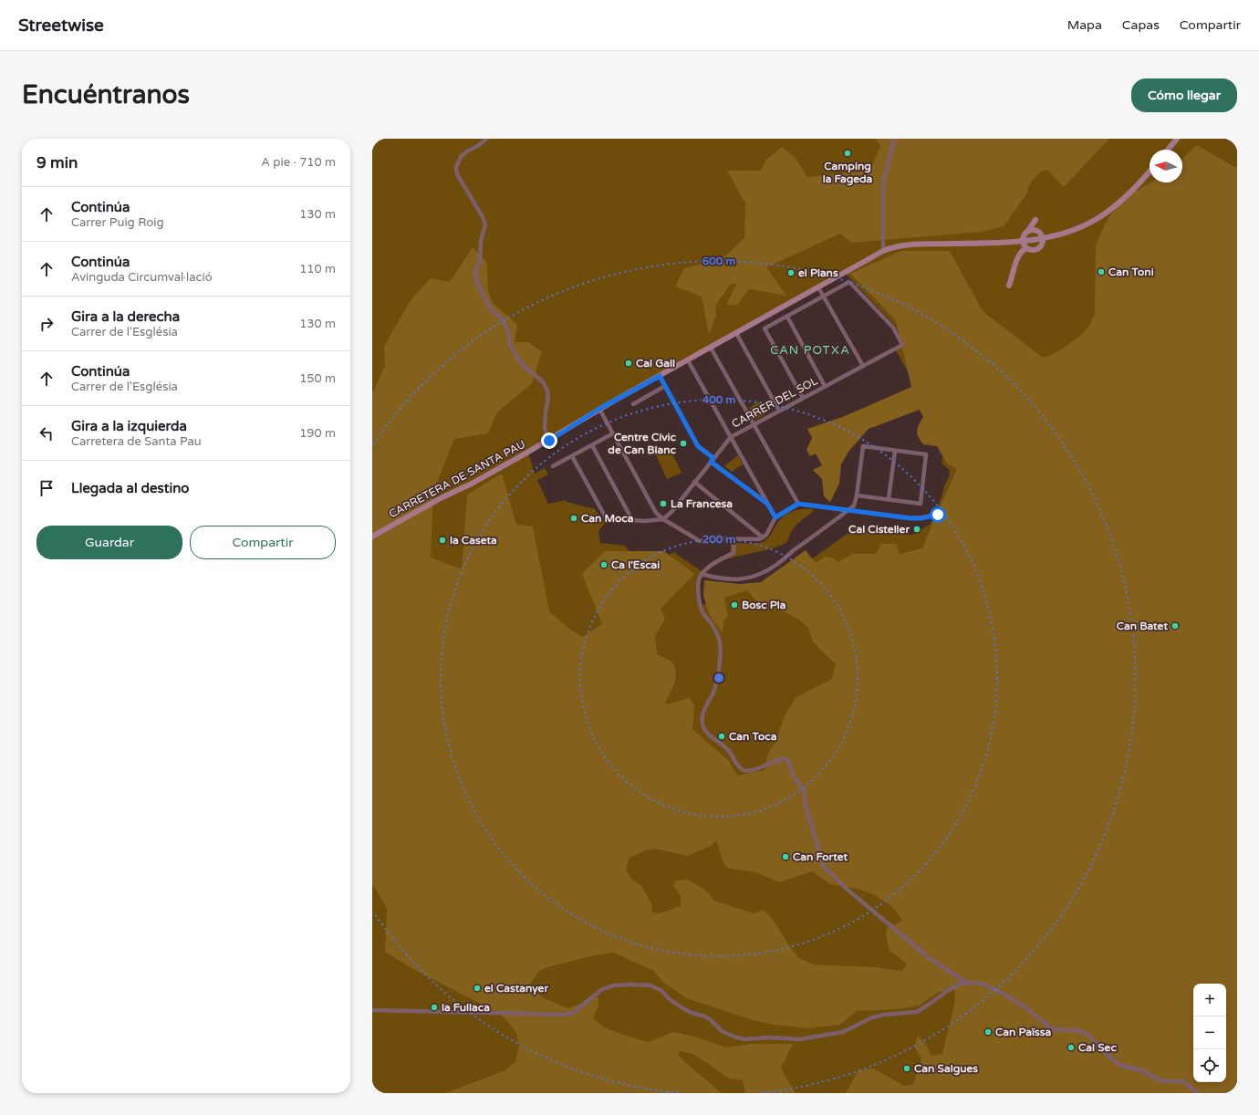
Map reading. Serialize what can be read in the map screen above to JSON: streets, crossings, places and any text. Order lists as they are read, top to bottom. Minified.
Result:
{"streets":{"main road":["CARRETERA DE SANTA PAU"],"street":["CARRER DEL SOL"]},"districts":["CAN POTXA"],"places":["Camping la Fageda","Can Toni","el Plans","Cal Gall","Centre Cívic de Can Blanc","La Francesa","Can Moca","Cal Cisteller","la Caseta","Ca l'Escai","Bosc Pla","Can Batet","Can Toca","Can Fortet","el Castanyer","la Fullaca","Can Païssa","Cal Sec","Can Salgues"],"north":"left","page":{"header":"Streetwise","nav":["Mapa","Capas","Compartir"],"buttons":["Cómo llegar",["Guardar","Compartir"]],"title":"Encuéntranos","heading":["9 min","A pie · 710 m"],"list":[["Continúa","Carrer Puig Roig","130 m"],["Continúa","Avinguda Circumval·lació","110 m"],["Gira a la derecha","Carrer de l'Església","130 m"],["Continúa","Carrer de l'Església","150 m"],["Gira a la izquierda","Carretera de Santa Pau","190 m"],"Llegada al destino"],"map_buttons":["+","−"]},"rings":["600 m","400 m","200 m"]}
